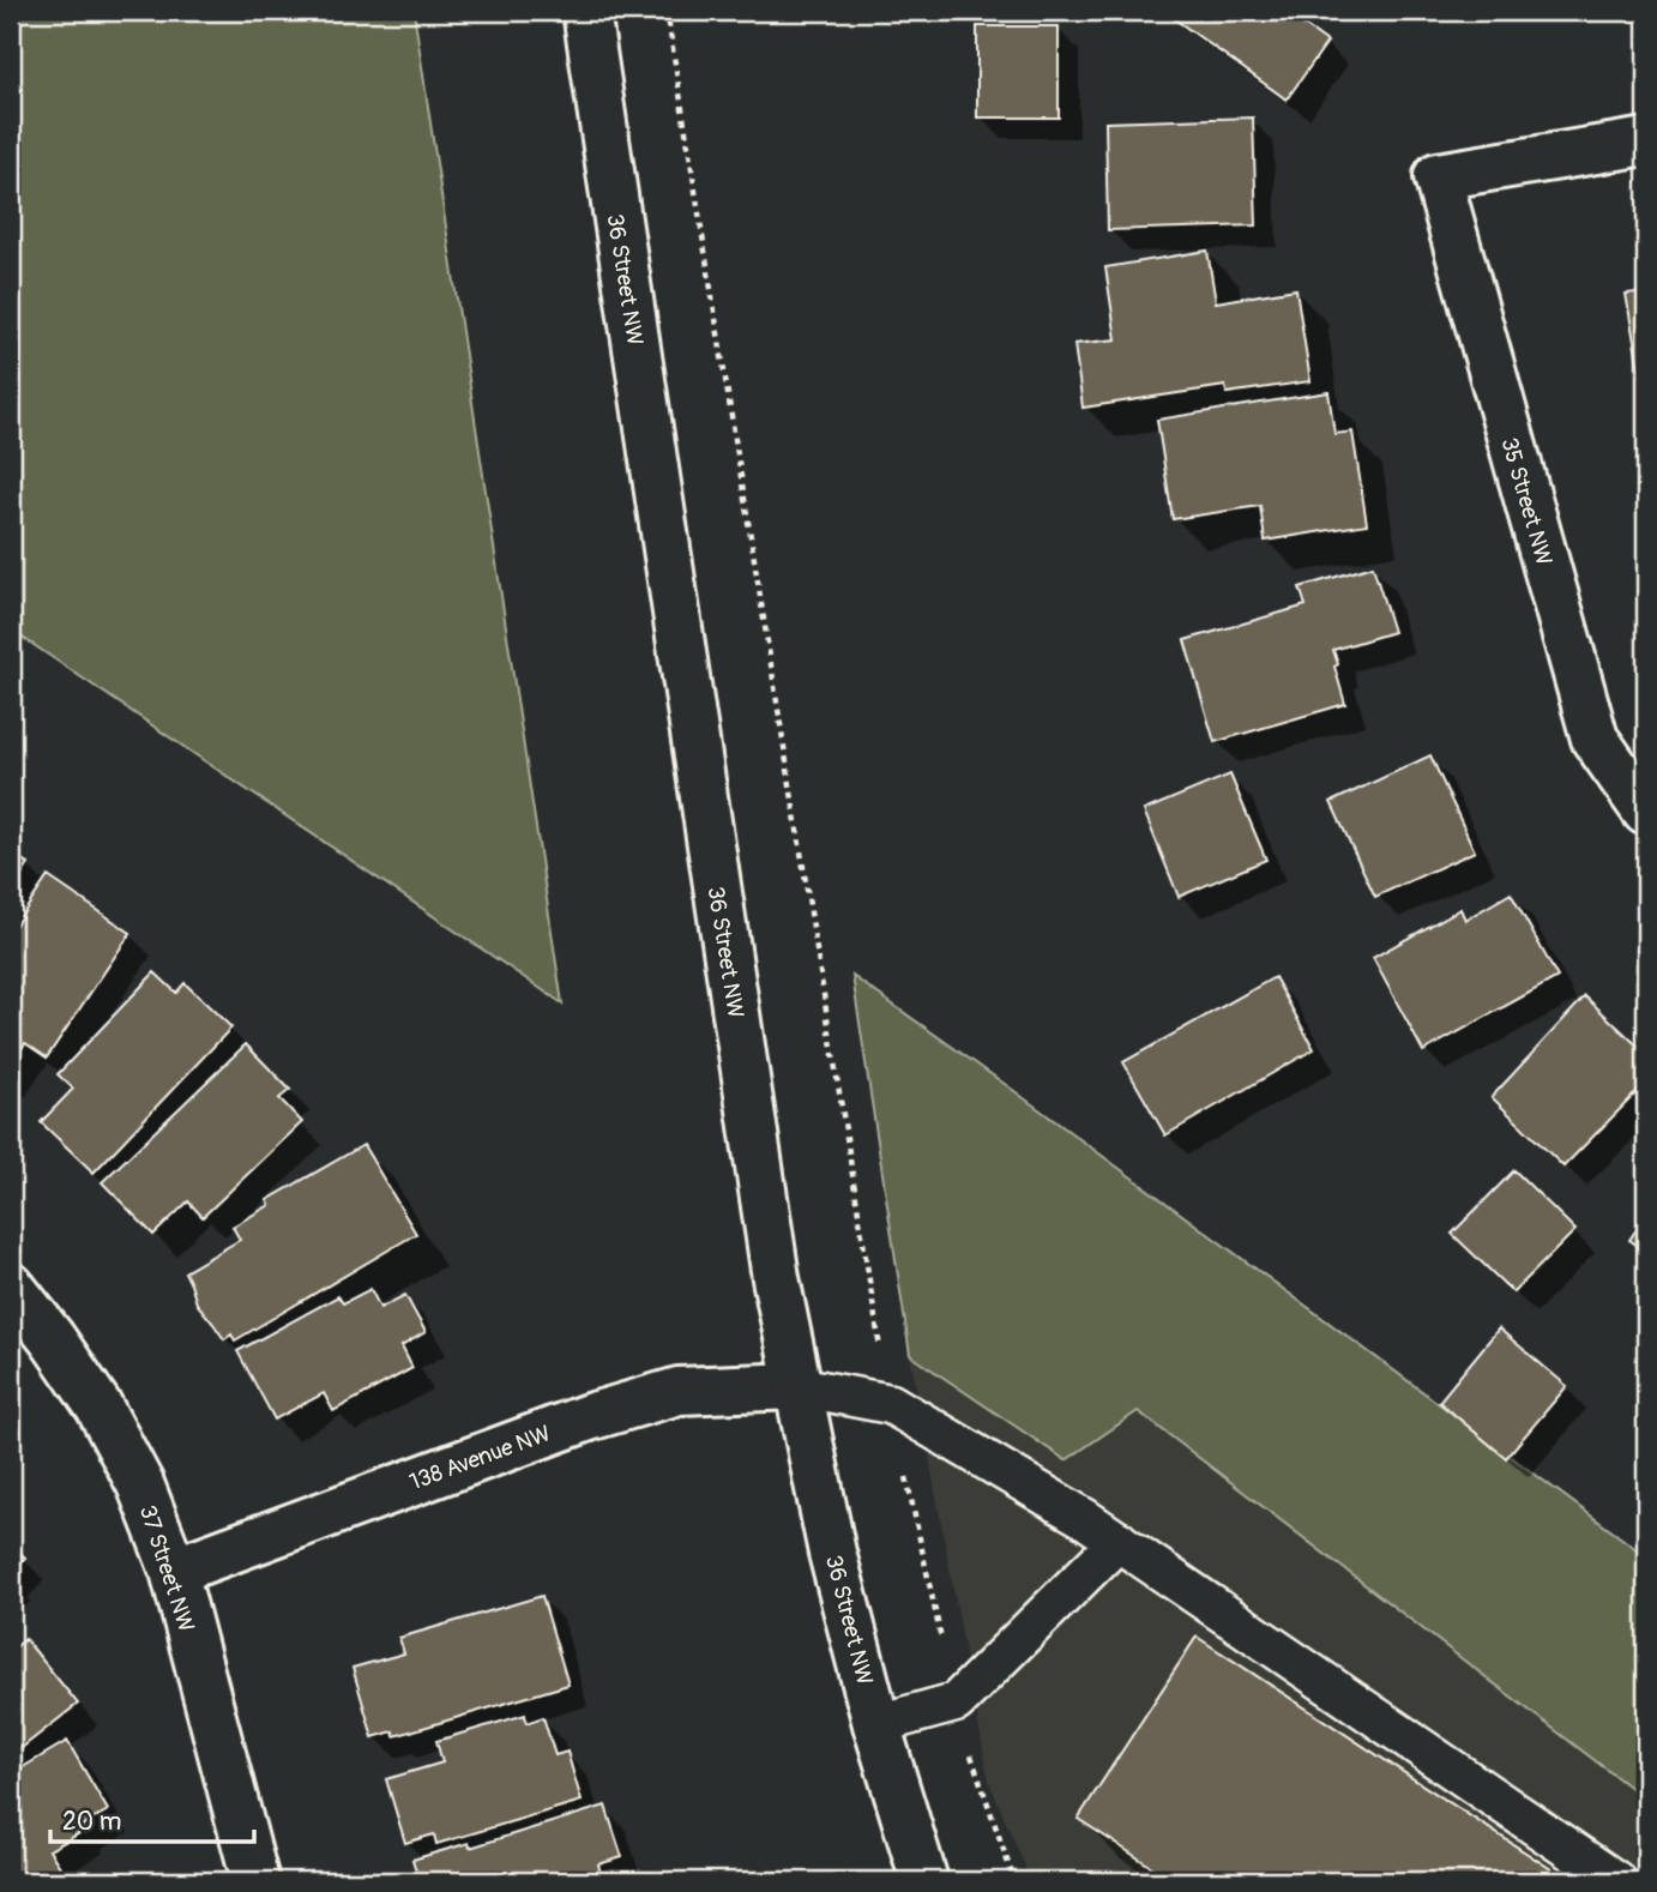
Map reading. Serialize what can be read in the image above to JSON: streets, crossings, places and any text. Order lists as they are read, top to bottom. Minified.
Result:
{"streets":{"street":["36 Street NW","35 Street NW","138 Avenue NW","37 Street NW"]},"crossings":[["36 Street NW","138 Avenue NW"],["138 Avenue NW","37 Street NW"]],"scale_bar":"20 m"}
